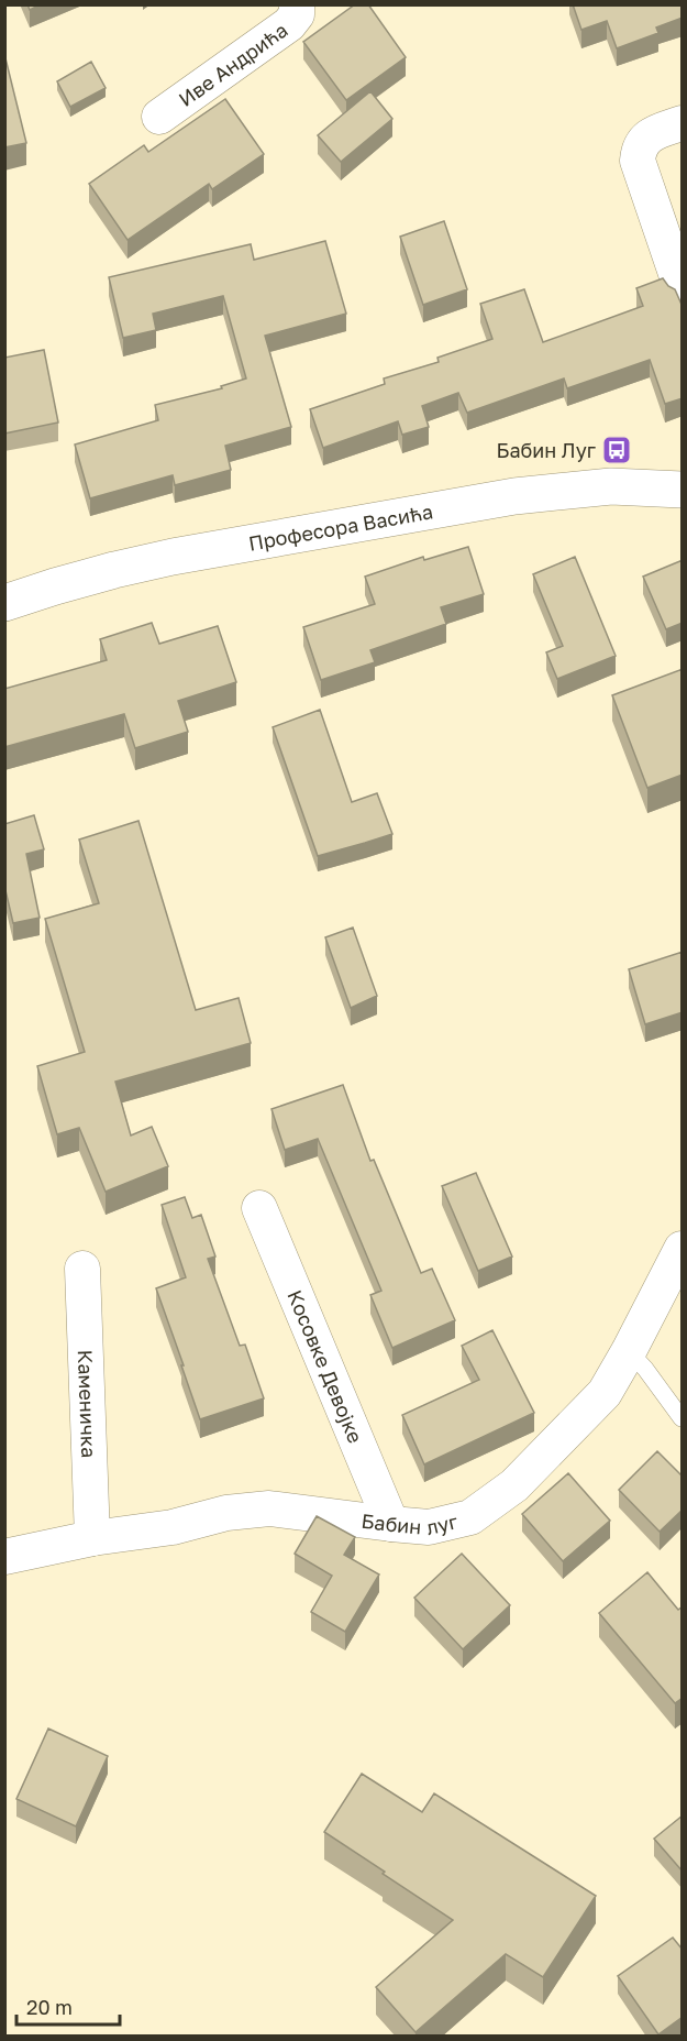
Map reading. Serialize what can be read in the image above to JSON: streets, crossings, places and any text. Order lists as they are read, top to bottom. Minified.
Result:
{"streets":{"street":["Иве Андрића","Професора Васића","Косовке Девојке","Каменичка","Бабин луг"]},"crossings":[["Косовке Девојке","Бабин луг"],["Каменичка","Бабин луг"]],"places":{"bus stop":["Бабин Луг"]},"scale_bar":"20 m"}
